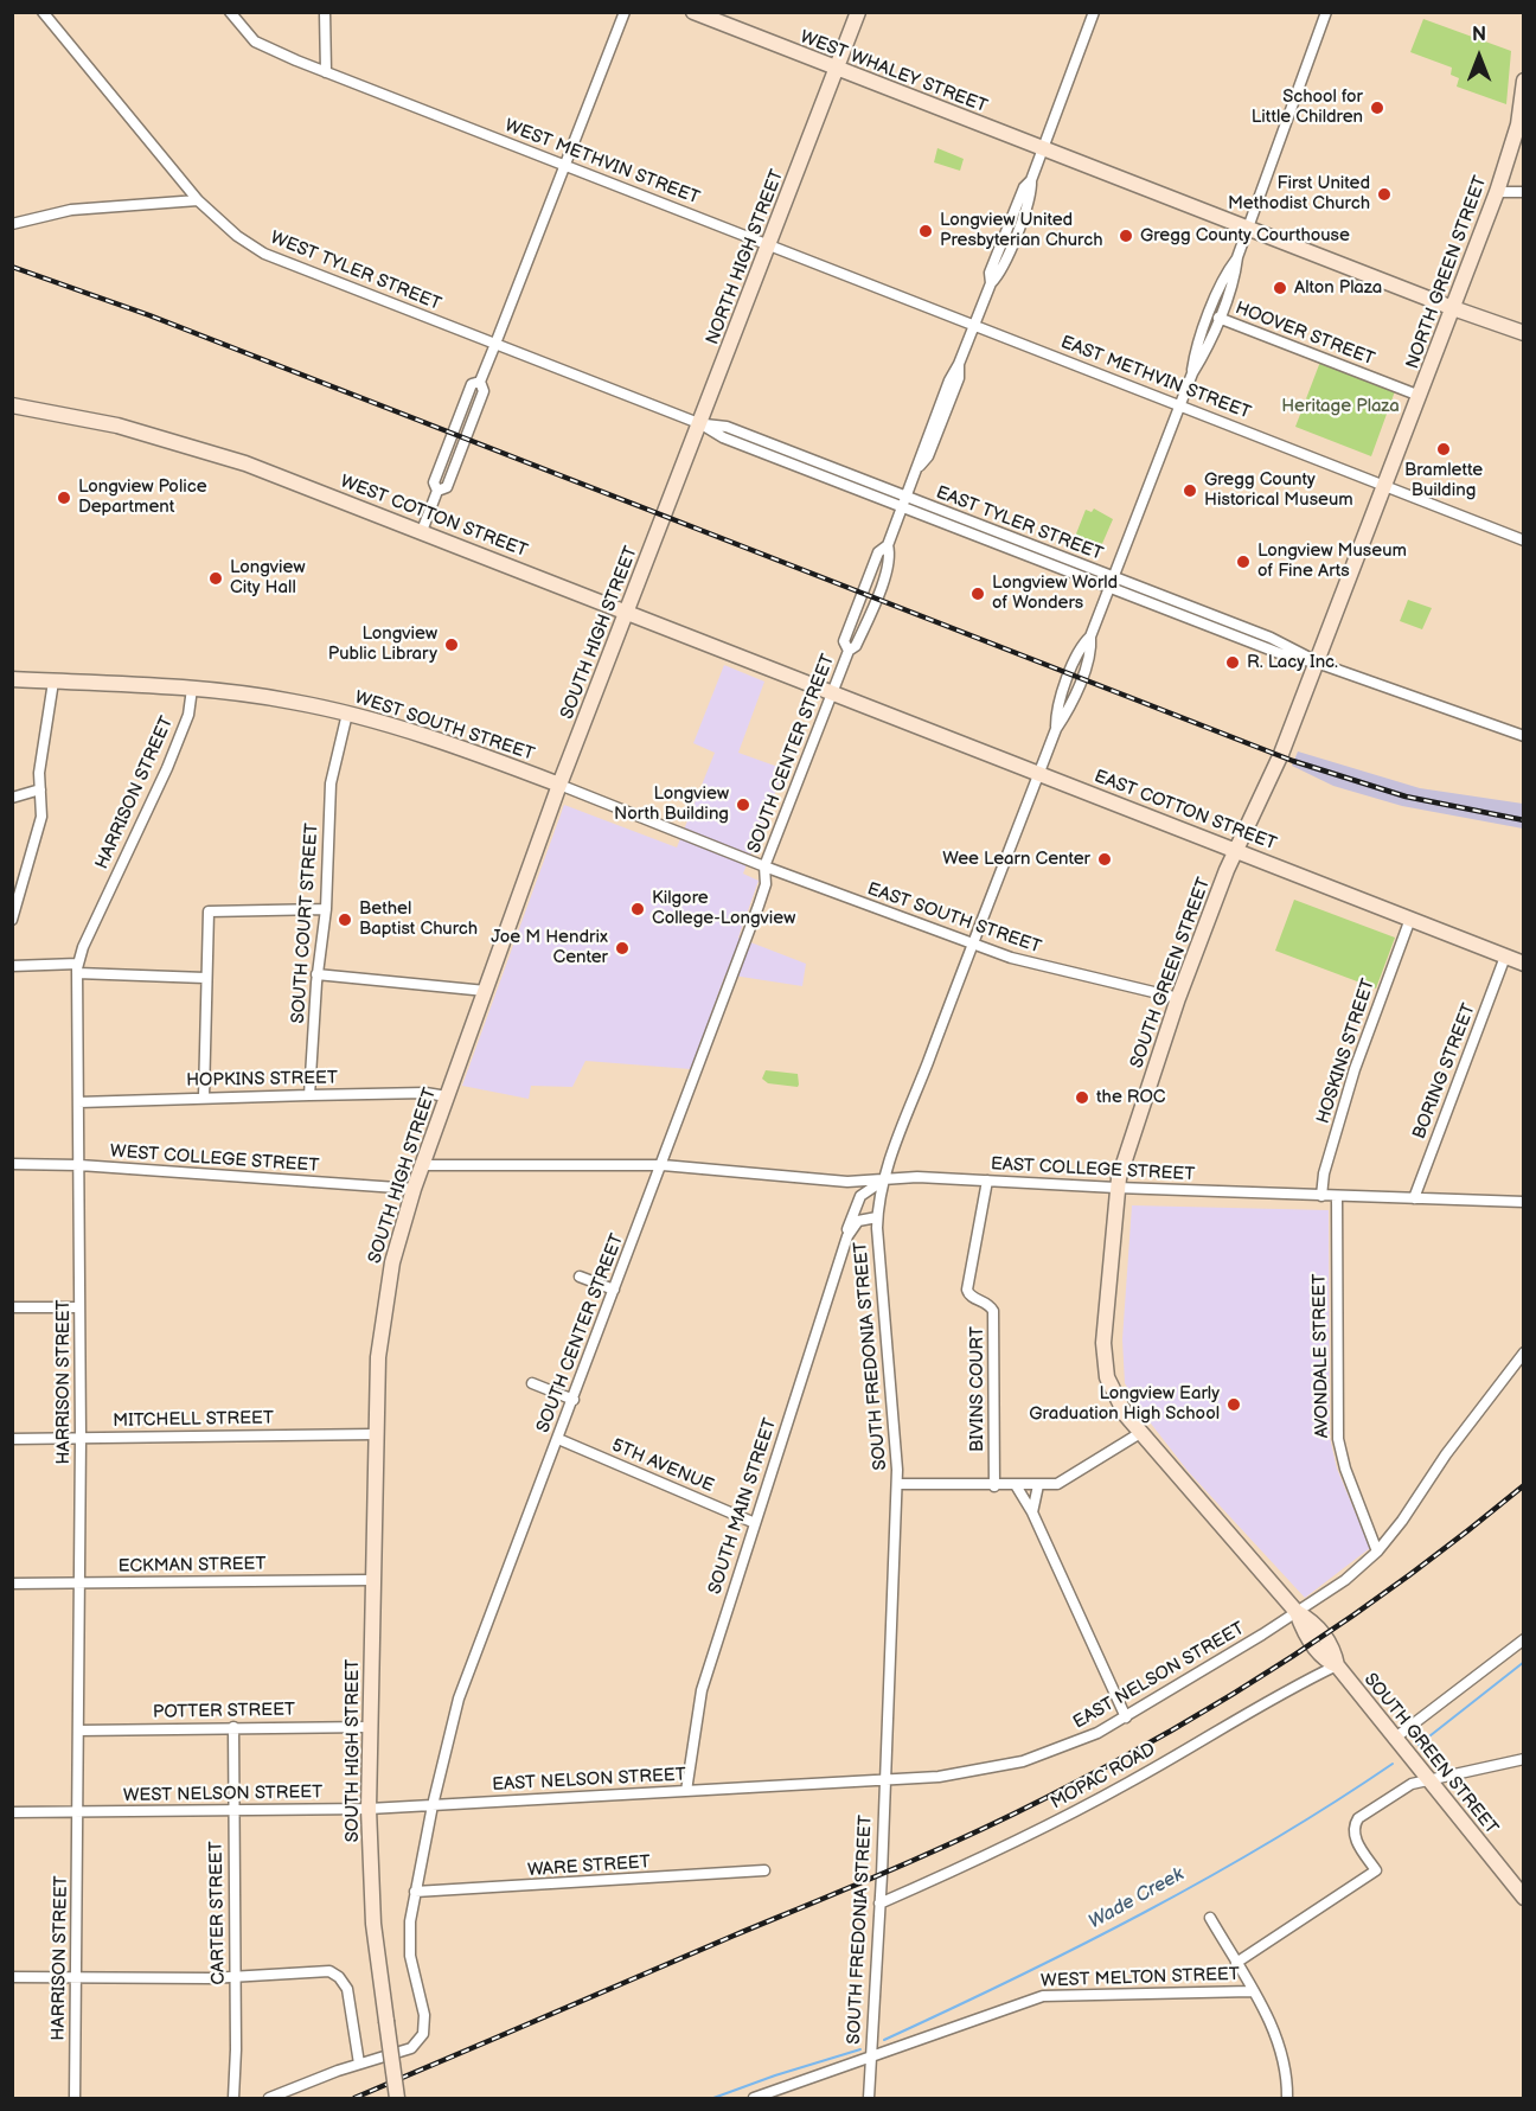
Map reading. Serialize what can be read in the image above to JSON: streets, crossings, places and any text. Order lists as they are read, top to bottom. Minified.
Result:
{"streets":{"main road":["WEST WHALEY STREET","NORTH HIGH STREET","NORTH GREEN STREET","WEST COTTON STREET","SOUTH HIGH STREET","WEST SOUTH STREET","EAST COTTON STREET","SOUTH GREEN STREET"],"street":["WEST METHVIN STREET","WEST TYLER STREET","HOOVER STREET","EAST METHVIN STREET","EAST TYLER STREET","SOUTH CENTER STREET","HARRISON STREET","EAST SOUTH STREET","SOUTH COURT STREET","HOSKINS STREET","BORING STREET","HOPKINS STREET","WEST COLLEGE STREET","EAST COLLEGE STREET","SOUTH FREDONIA STREET","AVONDALE STREET","BIVINS COURT","MITCHELL STREET","5TH AVENUE","SOUTH MAIN STREET","ECKMAN STREET","EAST NELSON STREET","POTTER STREET","MOPAC ROAD","WEST NELSON STREET","WARE STREET","CARTER STREET","WEST MELTON STREET"]},"crossings":[["WEST WHALEY STREET","NORTH HIGH STREET"],["WEST WHALEY STREET","NORTH GREEN STREET"],["WEST METHVIN STREET","NORTH HIGH STREET"],["WEST METHVIN STREET","EAST METHVIN STREET"],["NORTH HIGH STREET","WEST TYLER STREET"],["NORTH HIGH STREET","SOUTH HIGH STREET"],["WEST TYLER STREET","EAST TYLER STREET"],["NORTH GREEN STREET","HOOVER STREET"],["NORTH GREEN STREET","EAST METHVIN STREET"],["NORTH GREEN STREET","EAST TYLER STREET"],["NORTH GREEN STREET","SOUTH GREEN STREET"],["EAST METHVIN STREET","SOUTH FREDONIA STREET"],["WEST COTTON STREET","SOUTH HIGH STREET"],["WEST COTTON STREET","SOUTH CENTER STREET"],["WEST COTTON STREET","EAST COTTON STREET"],["EAST TYLER STREET","SOUTH FREDONIA STREET"],["SOUTH HIGH STREET","WEST SOUTH STREET"],["SOUTH HIGH STREET","HOPKINS STREET"],["SOUTH HIGH STREET","WEST COLLEGE STREET"],["SOUTH HIGH STREET","MITCHELL STREET"],["SOUTH HIGH STREET","ECKMAN STREET"],["SOUTH HIGH STREET","POTTER STREET"],["SOUTH HIGH STREET","WEST NELSON STREET"],["WEST SOUTH STREET","SOUTH CENTER STREET"],["WEST SOUTH STREET","HARRISON STREET"],["WEST SOUTH STREET","EAST SOUTH STREET"],["WEST SOUTH STREET","SOUTH COURT STREET"],["SOUTH CENTER STREET","EAST COTTON STREET"],["SOUTH CENTER STREET","EAST SOUTH STREET"],["SOUTH CENTER STREET","EAST COLLEGE STREET"],["SOUTH CENTER STREET","5TH AVENUE"],["SOUTH CENTER STREET","EAST NELSON STREET"],["SOUTH CENTER STREET","WEST NELSON STREET"],["SOUTH CENTER STREET","WARE STREET"],["HARRISON STREET","HOPKINS STREET"],["HARRISON STREET","WEST COLLEGE STREET"],["HARRISON STREET","MITCHELL STREET"],["HARRISON STREET","ECKMAN STREET"],["HARRISON STREET","POTTER STREET"],["HARRISON STREET","WEST NELSON STREET"],["EAST COTTON STREET","SOUTH GREEN STREET"],["EAST COTTON STREET","HOSKINS STREET"],["EAST COTTON STREET","BORING STREET"],["EAST COTTON STREET","SOUTH FREDONIA STREET"],["EAST SOUTH STREET","SOUTH GREEN STREET"],["EAST SOUTH STREET","SOUTH FREDONIA STREET"],["SOUTH COURT STREET","HOPKINS STREET"],["SOUTH GREEN STREET","EAST COLLEGE STREET"],["SOUTH GREEN STREET","EAST NELSON STREET"],["SOUTH GREEN STREET","MOPAC ROAD"],["SOUTH GREEN STREET","WEST MELTON STREET"],["HOSKINS STREET","EAST COLLEGE STREET"],["BORING STREET","EAST COLLEGE STREET"],["EAST COLLEGE STREET","SOUTH FREDONIA STREET"],["EAST COLLEGE STREET","AVONDALE STREET"],["EAST COLLEGE STREET","BIVINS COURT"],["EAST COLLEGE STREET","SOUTH MAIN STREET"],["SOUTH FREDONIA STREET","SOUTH MAIN STREET"],["SOUTH FREDONIA STREET","EAST NELSON STREET"],["SOUTH FREDONIA STREET","MOPAC ROAD"],["SOUTH FREDONIA STREET","WEST MELTON STREET"],["AVONDALE STREET","EAST NELSON STREET"],["5TH AVENUE","SOUTH MAIN STREET"],["SOUTH MAIN STREET","EAST NELSON STREET"],["EAST NELSON STREET","WEST NELSON STREET"],["POTTER STREET","CARTER STREET"],["WEST NELSON STREET","CARTER STREET"]],"water":["Wade Creek"],"parks":["Heritage Plaza"],"places":["School for Little Children","First United Methodist Church","Longview United Presbyterian Church","Gregg County Courthouse","Alton Plaza","Bramlette Building","Gregg County Historical Museum","Longview Police Department","Longview Museum of Fine Arts","Longview City Hall","Longview World of Wonders","Longview Public Library","R. Lacy Inc.","Longview North Building","Wee Learn Center","Kilgore College-Longview","Bethel Baptist Church","Joe M Hendrix Center","the ROC","Longview Early Graduation High School"],"north":"top"}
